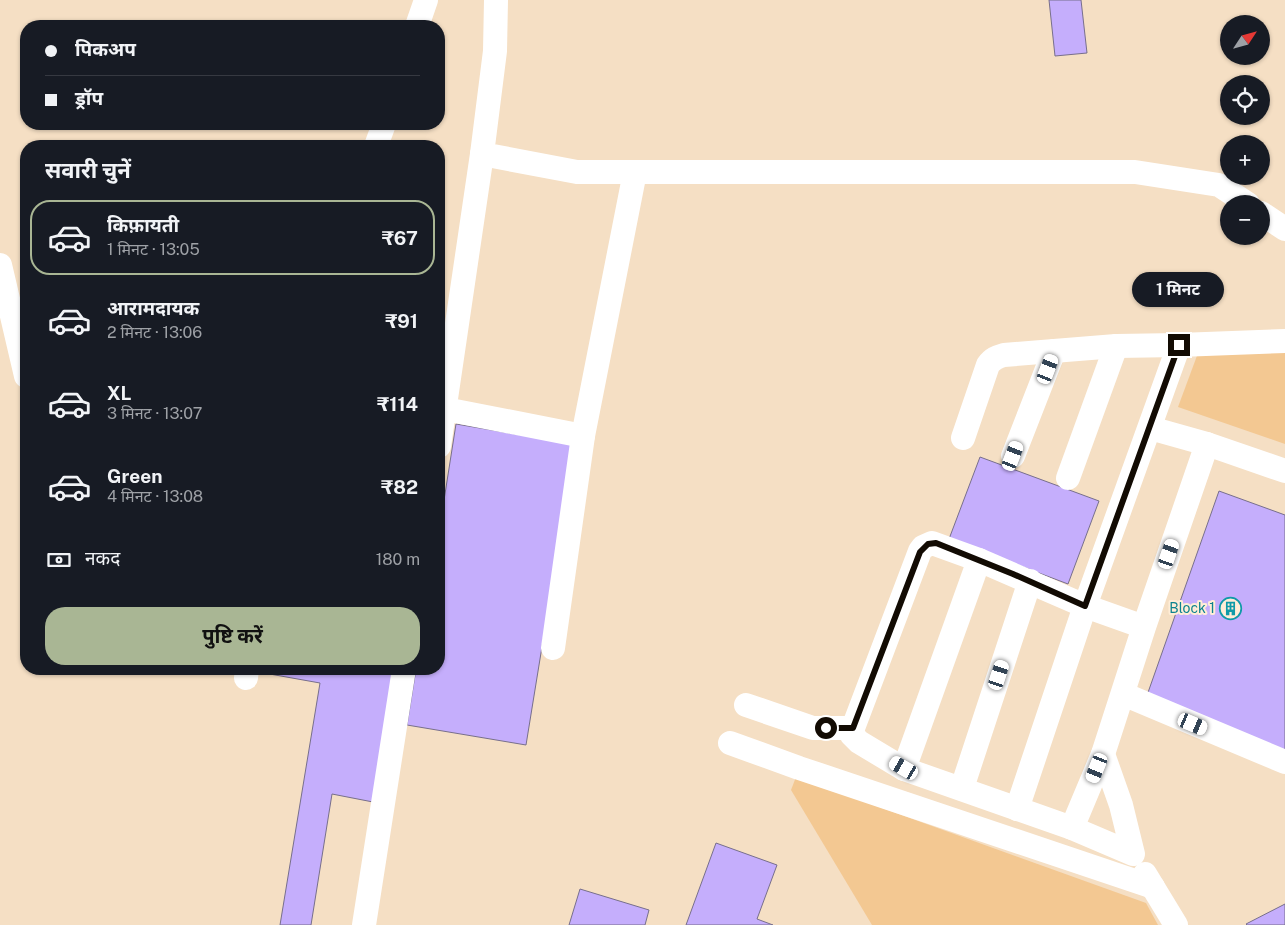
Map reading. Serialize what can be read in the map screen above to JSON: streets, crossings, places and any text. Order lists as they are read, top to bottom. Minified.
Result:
{"places":{"building":["Block 1"]},"north":"top right","page":{"map_buttons":["+","−"],"banner":["पिकअप","ड्रॉप"],"heading":"सवारी चुनें","list":[{"name":"किफ़ायती","note":"1 मिनट · 13:05","value":"₹67"},{"name":"आरामदायक","note":"2 मिनट · 13:06","value":"₹91"},{"name":"XL","note":"3 मिनट · 13:07","value":"₹114"},{"name":"Green","note":"4 मिनट · 13:08","value":"₹82"}],"bubble":"1 मिनट","pay":["नकद","180 m"],"buttons":"पुष्टि करें"}}
